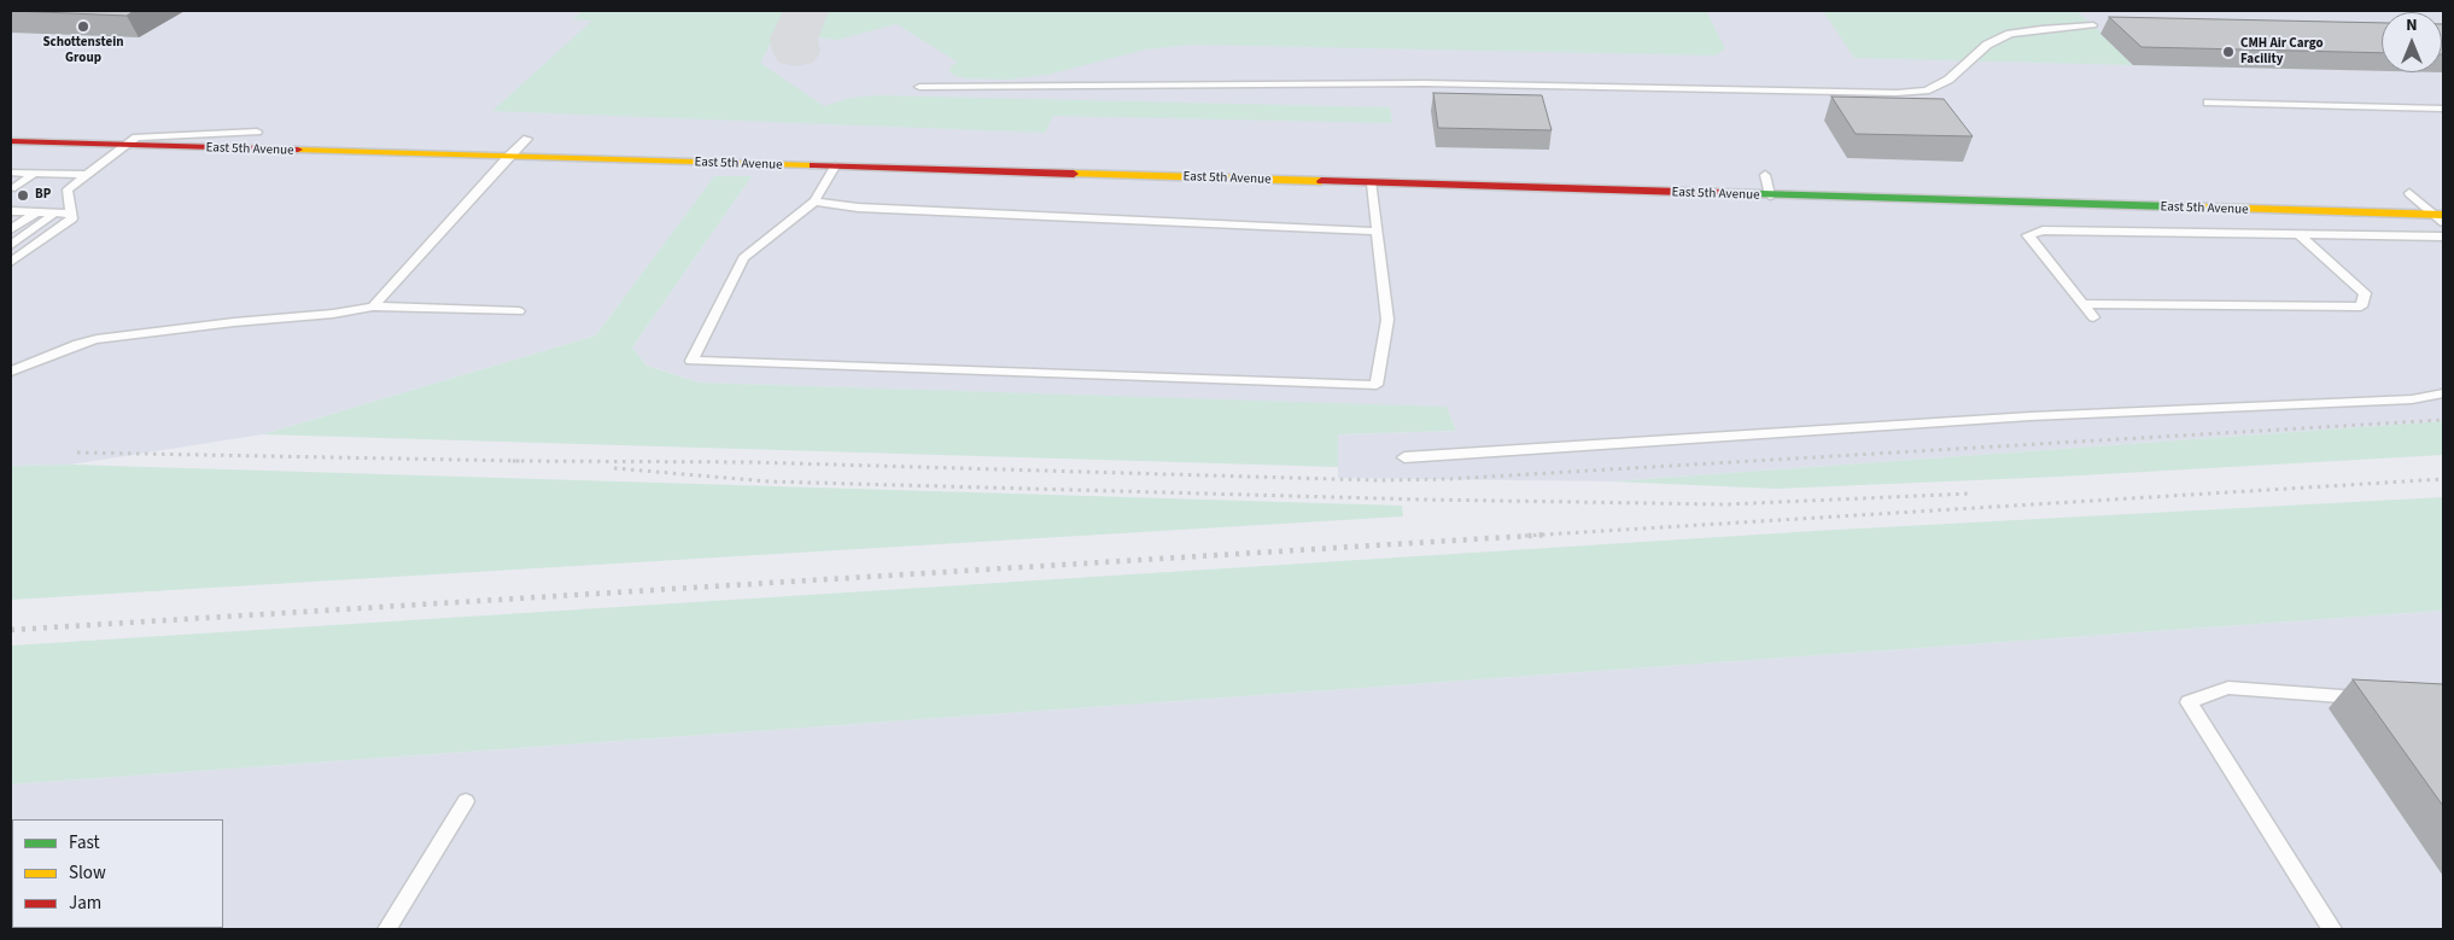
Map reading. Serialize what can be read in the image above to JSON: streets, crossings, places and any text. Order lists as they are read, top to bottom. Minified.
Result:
{"streets":{"main road":["East 5th Avenue"]},"places":["Schottenstein Group","CMH Air Cargo Facility","BP"],"legend":["Fast","Slow","Jam"],"north":"top"}
